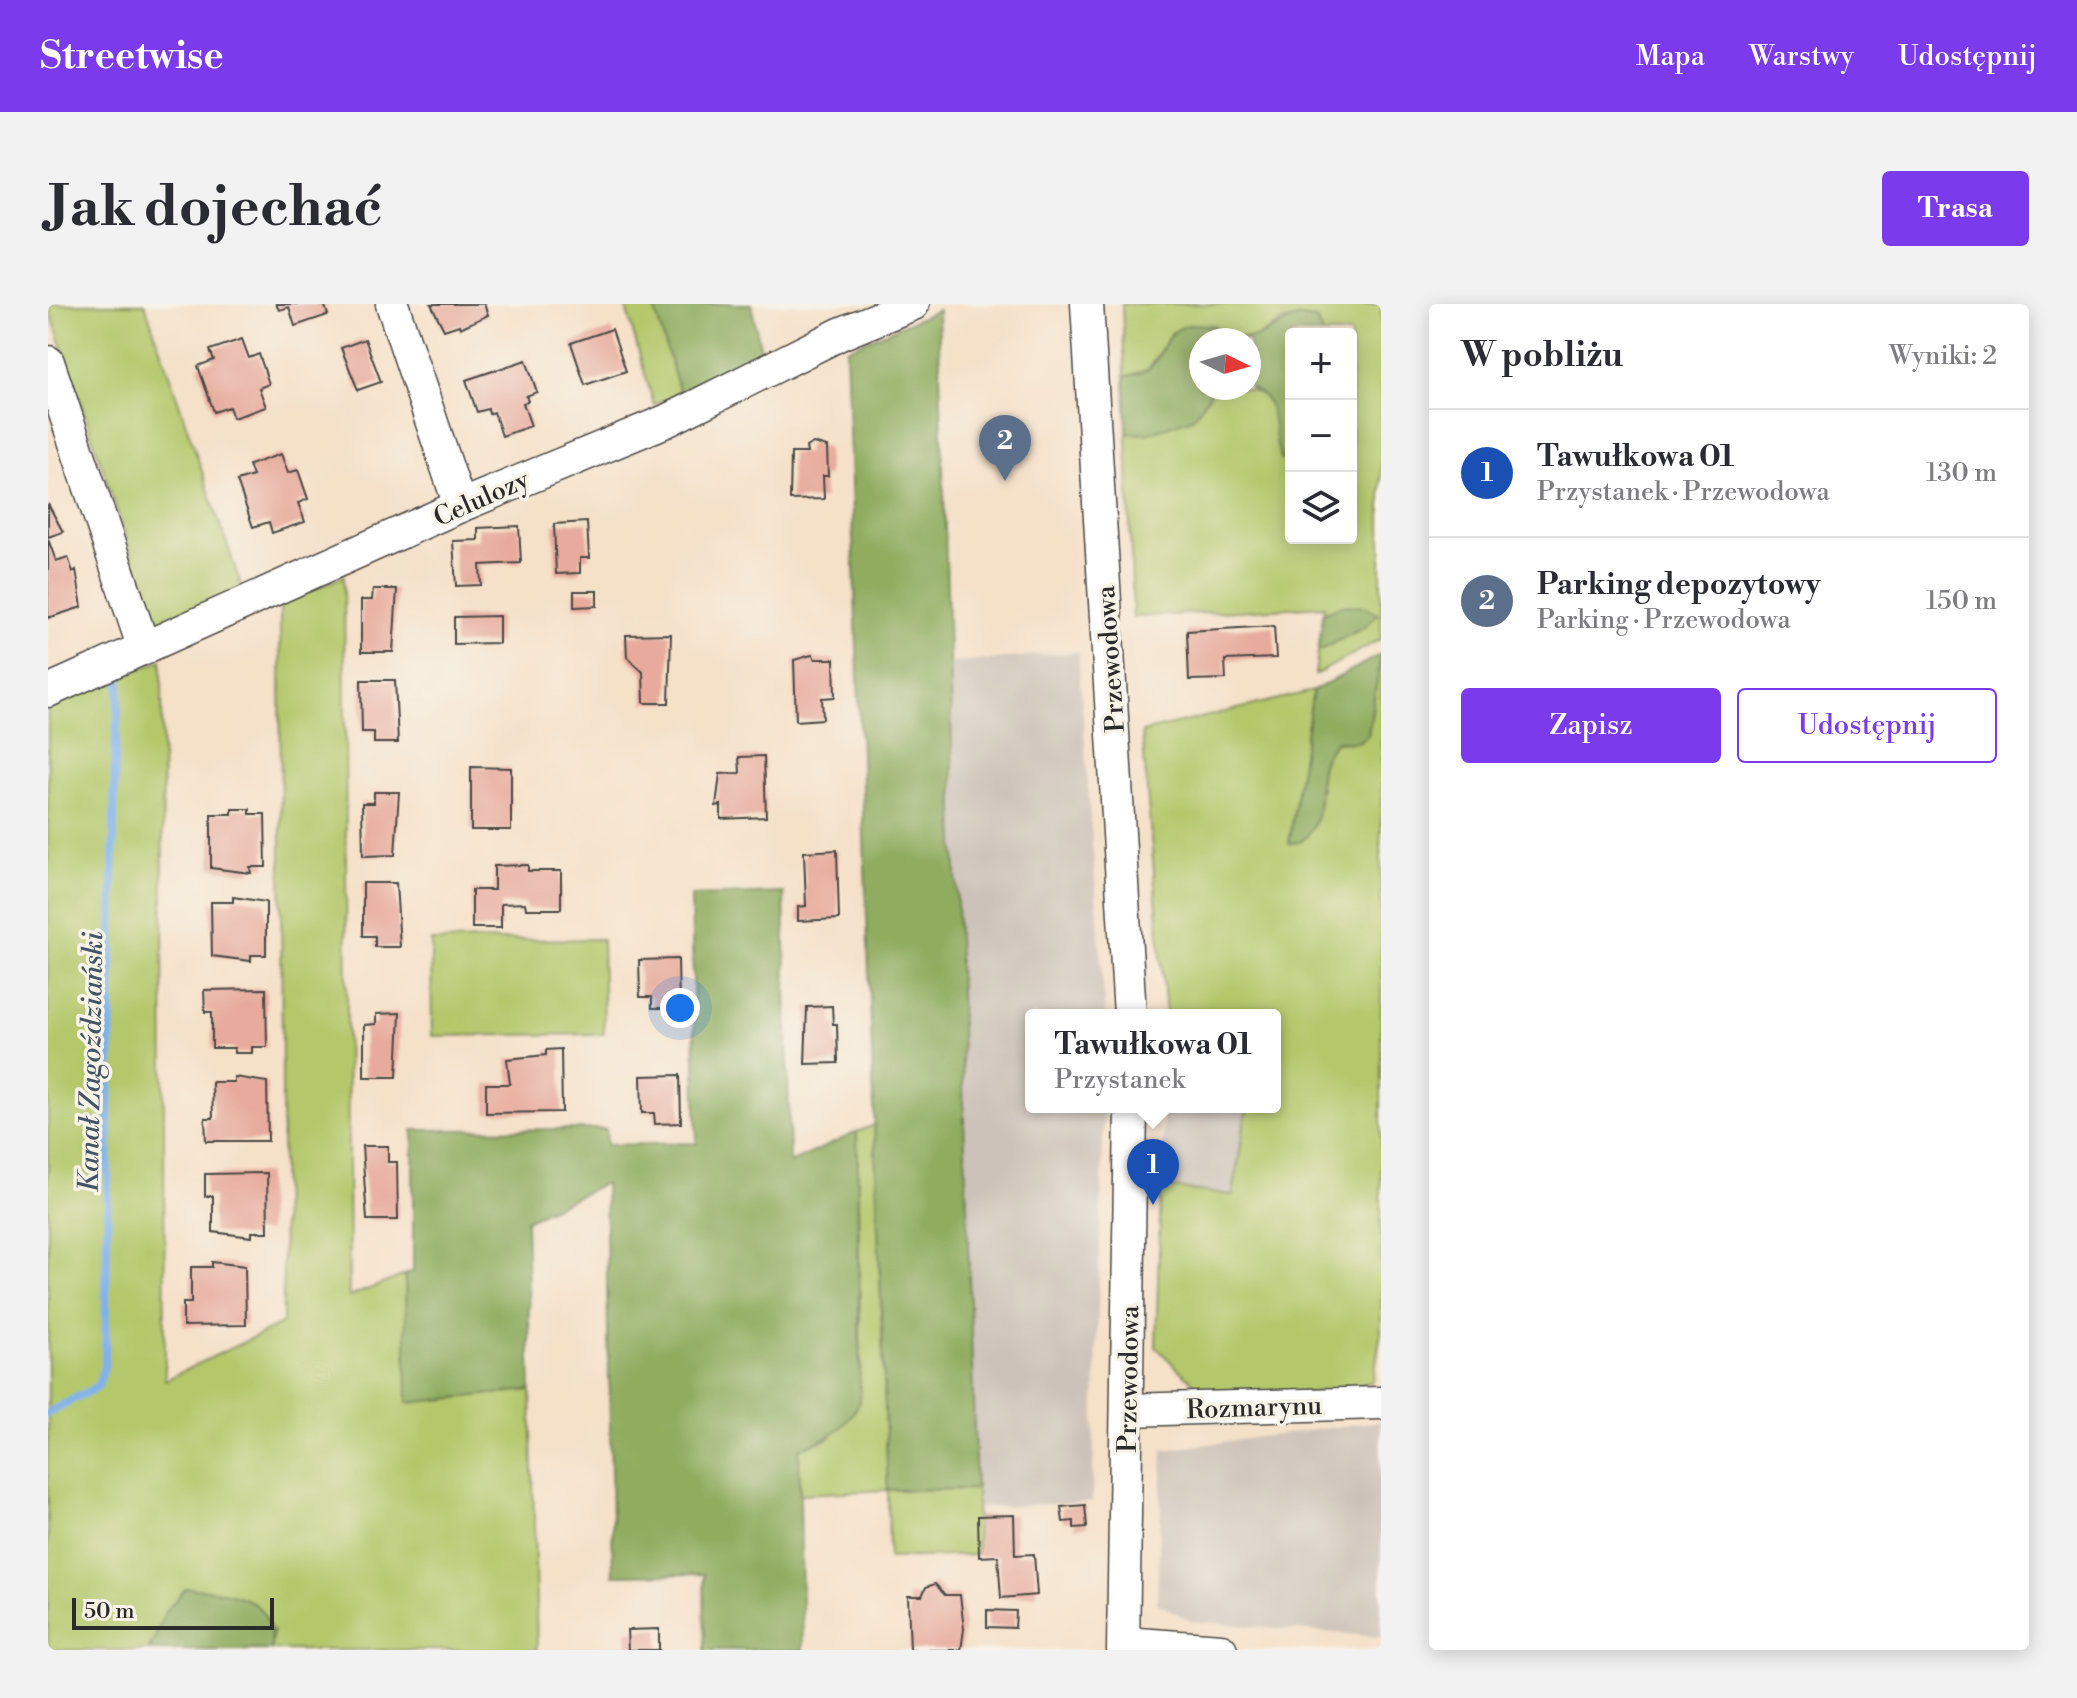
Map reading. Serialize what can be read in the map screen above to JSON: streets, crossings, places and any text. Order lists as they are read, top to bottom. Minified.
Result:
{"streets":{"street":["Celulozy","Przewodowa","Rozmarynu"]},"crossings":[["Przewodowa","Rozmarynu"]],"water":["Kanał Zagoździański"],"scale_bar":"50 m","north":"right","page":{"header":"Streetwise","nav":["Mapa","Warstwy","Udostępnij"],"buttons":["Trasa",["Zapisz","Udostępnij"]],"title":"Jak dojechać","heading":["W pobliżu","Wyniki: 2"],"map_buttons":["+","−"],"list":[{"mark":"1","name":"Tawułkowa 01","note":"Przystanek · Przewodowa","value":"130 m"},{"mark":"2","name":"Parking depozytowy","note":"Parking · Przewodowa","value":"150 m"}],"pins":["2","1"],"popup":["Tawułkowa 01","Przystanek"],"scale":"50 m"}}
